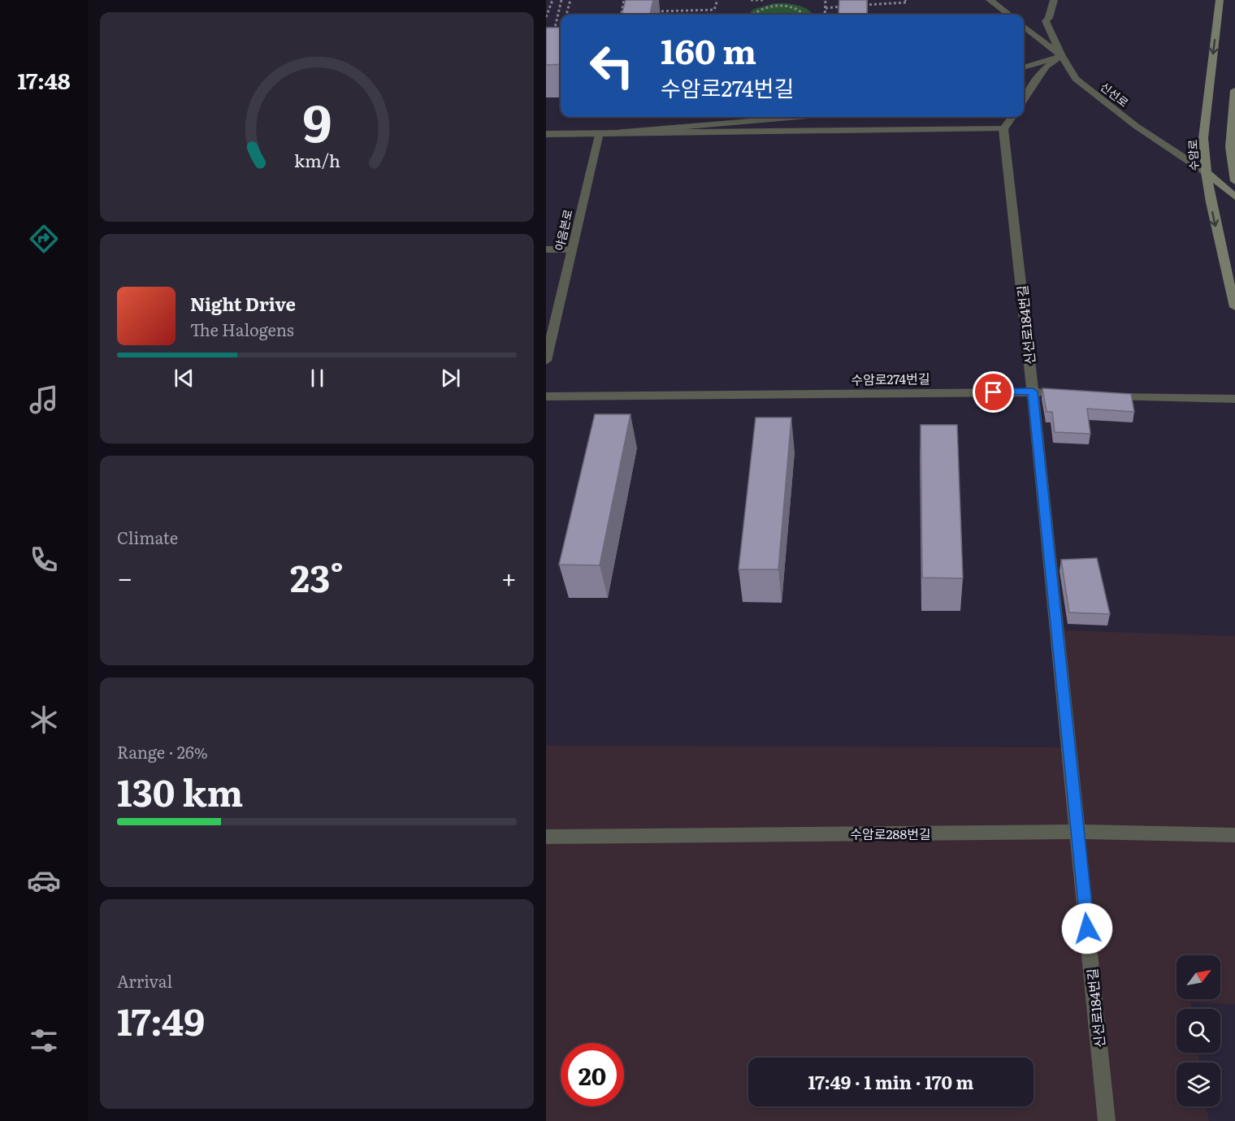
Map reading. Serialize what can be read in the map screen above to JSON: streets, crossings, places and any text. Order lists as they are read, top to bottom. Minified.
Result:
{"streets":{"main road":["수암로"],"street":["신선로","야음본로","신선로184번길","수암로274번길","수암로288번길"]},"crossings":[["신선로","수암로"],["신선로184번길","수암로274번길"],["신선로184번길","수암로288번길"]],"one_way":["수암로"],"north":"top right","page":{"tabs":"17:48","turn":["160 m","수암로274번길"],"song":["Night Drive","The Halogens"],"tile":["Climate",["Range · 26%","130 km"],["Arrival","17:49"]],"heat":["−","23°","+"],"limit":"20","trip":"17:49 · 1 min · 170 m","gauge":["9","km/h"]}}
